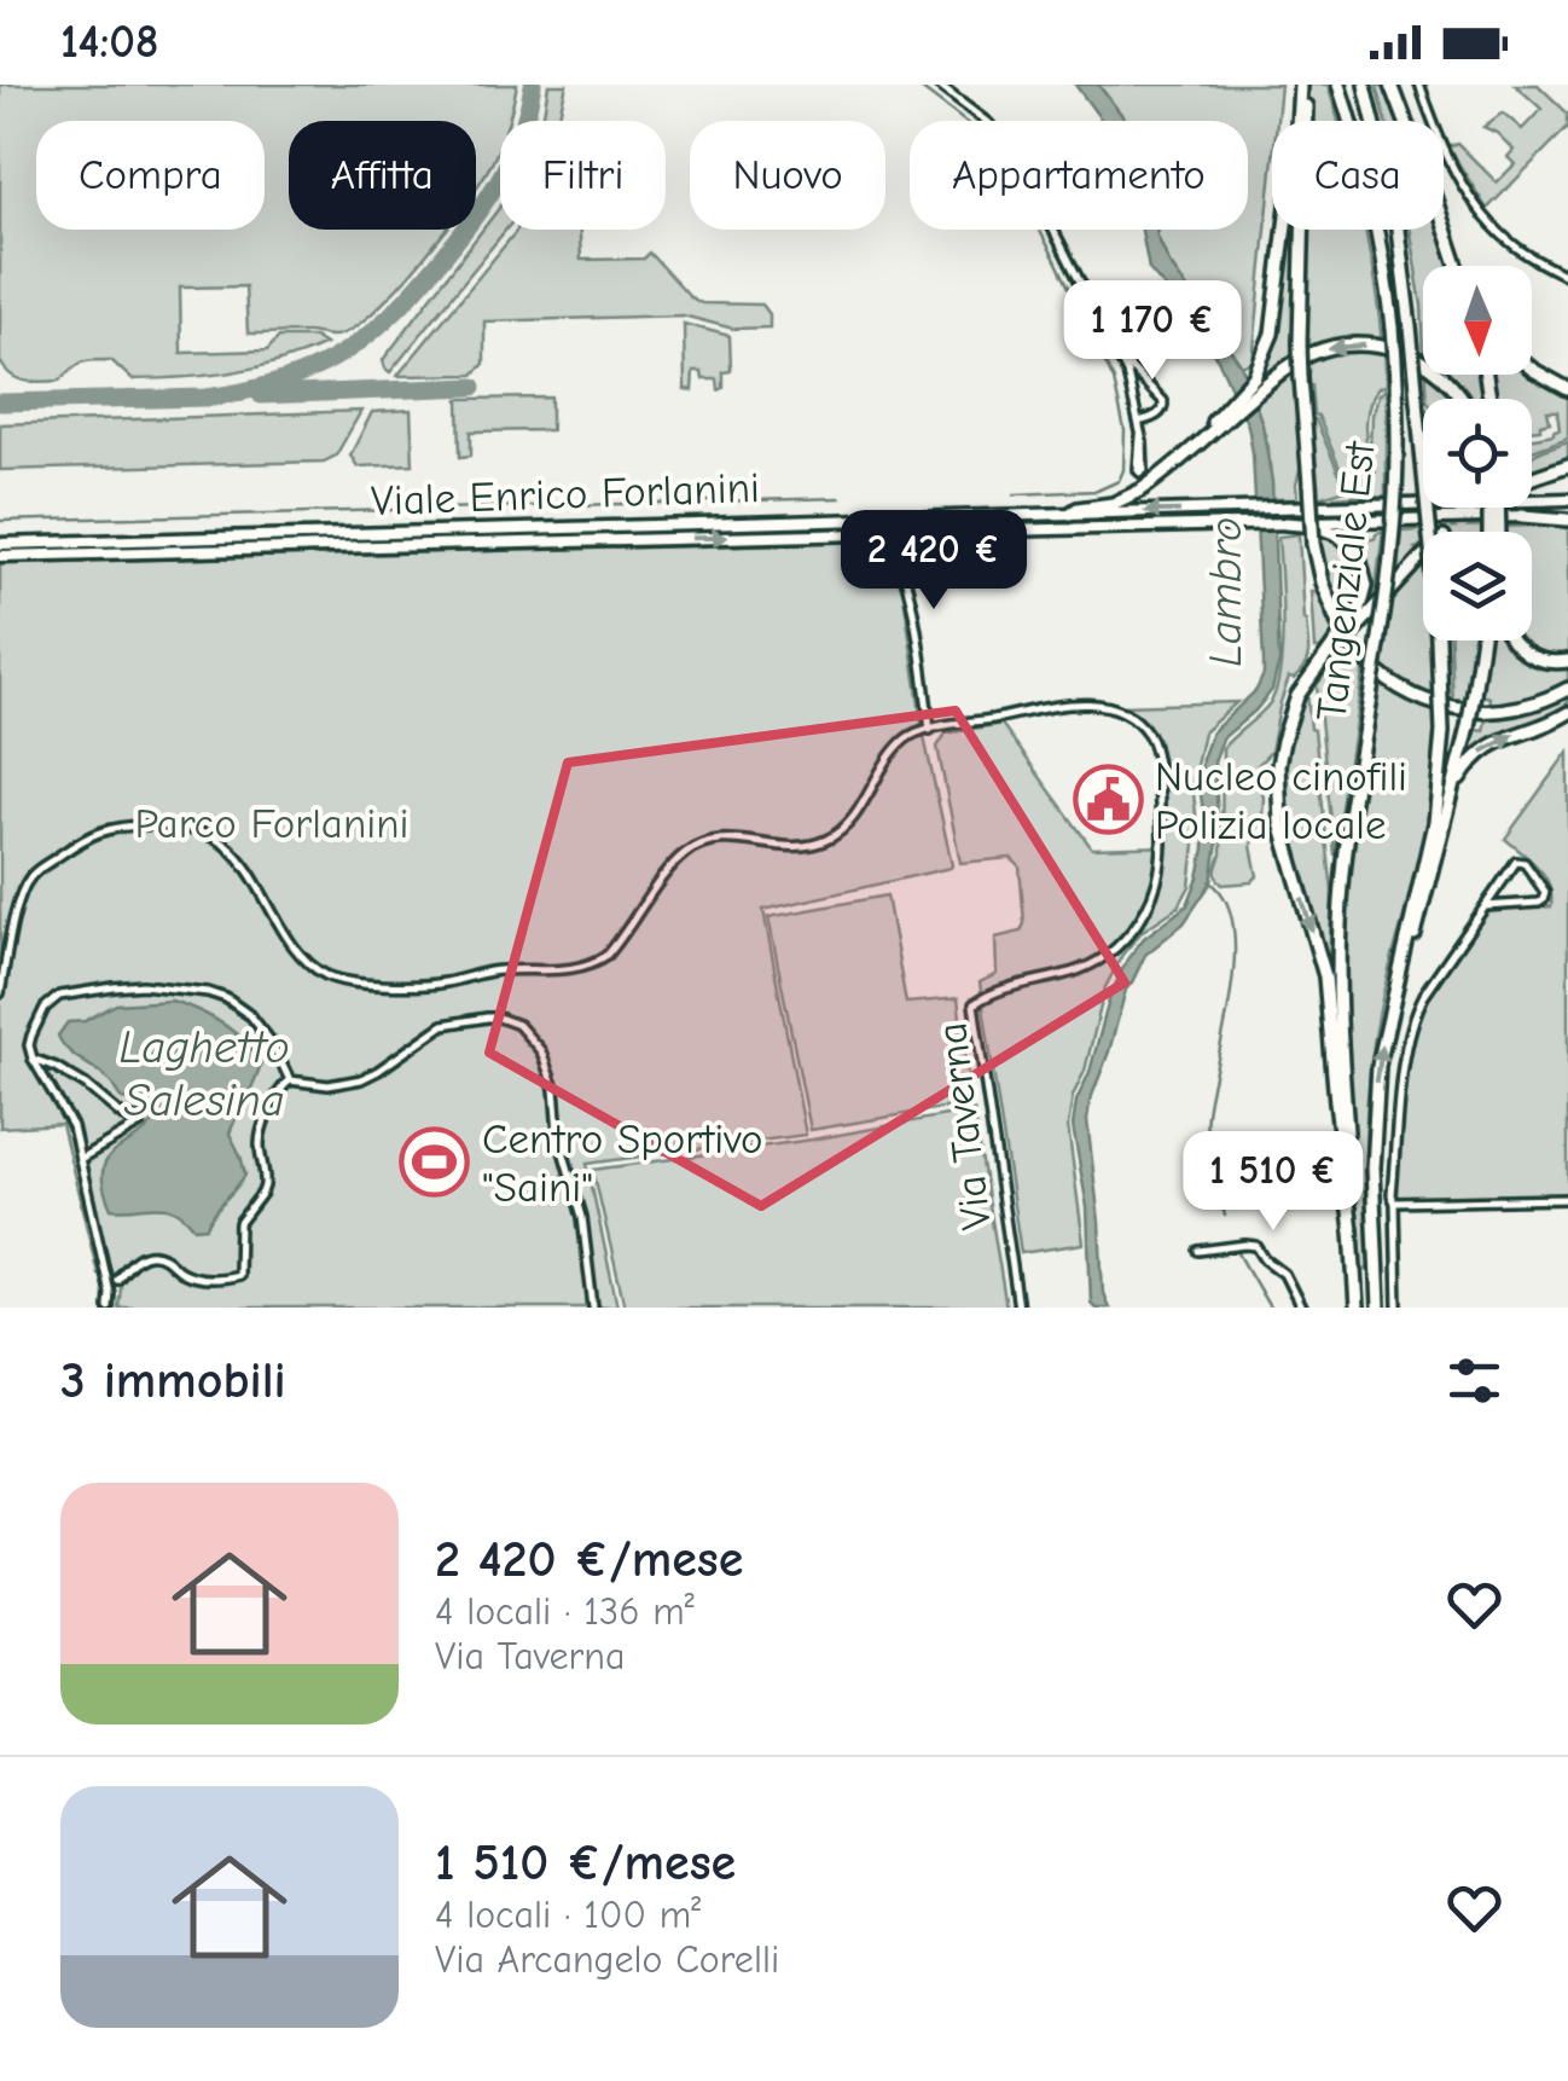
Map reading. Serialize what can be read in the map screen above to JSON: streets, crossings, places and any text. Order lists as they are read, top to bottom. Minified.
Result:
{"streets":{"highway":["Tangenziale Est"],"main road":["Viale Enrico Forlanini"],"street":["Via Taverna"]},"water":["Lambro","Laghetto Salesina"],"parks":["Parco Forlanini"],"places":{"public building":["Nucleo cinofili Polizia locale"],"sports":["Centro Sportivo \"Saini\""]},"north":"bottom","page":{"status":"14:08","chip":["Compra","Affitta","Filtri","Nuovo","Appartamento","Casa"],"price":["1 170 €","2 420 €","1 510 €"],"heading":"3 immobili","list":[{"name":"2 420 €/mese","note":"4 locali · 136 m² · Via Taverna"},{"name":"1 510 €/mese","note":"4 locali · 100 m² · Via Arcangelo Corelli"}]}}
